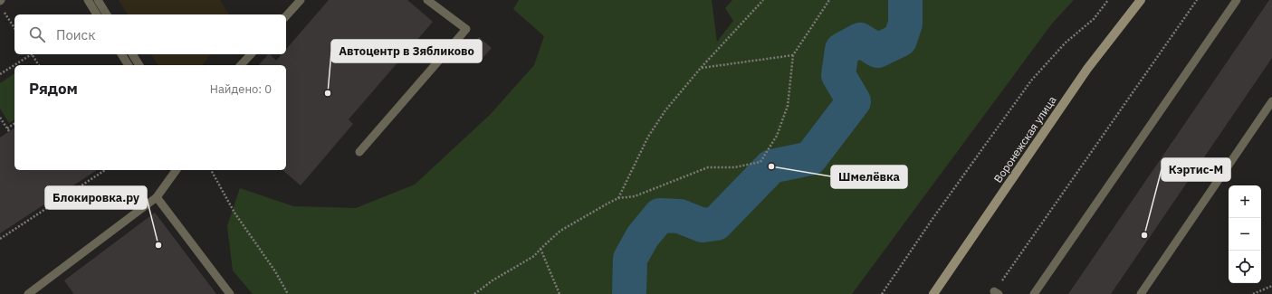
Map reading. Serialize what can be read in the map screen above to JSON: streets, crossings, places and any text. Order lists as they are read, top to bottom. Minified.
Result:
{"streets":{"street":["Воронежская улица"]},"places":["Автоцентр в Зябликово","Шмелёвка","Кэртис-М","Блокировка.ру"],"page":{"search":"Поиск","heading":["Рядом","Найдено: 0"],"map_buttons":["+","−"]}}
